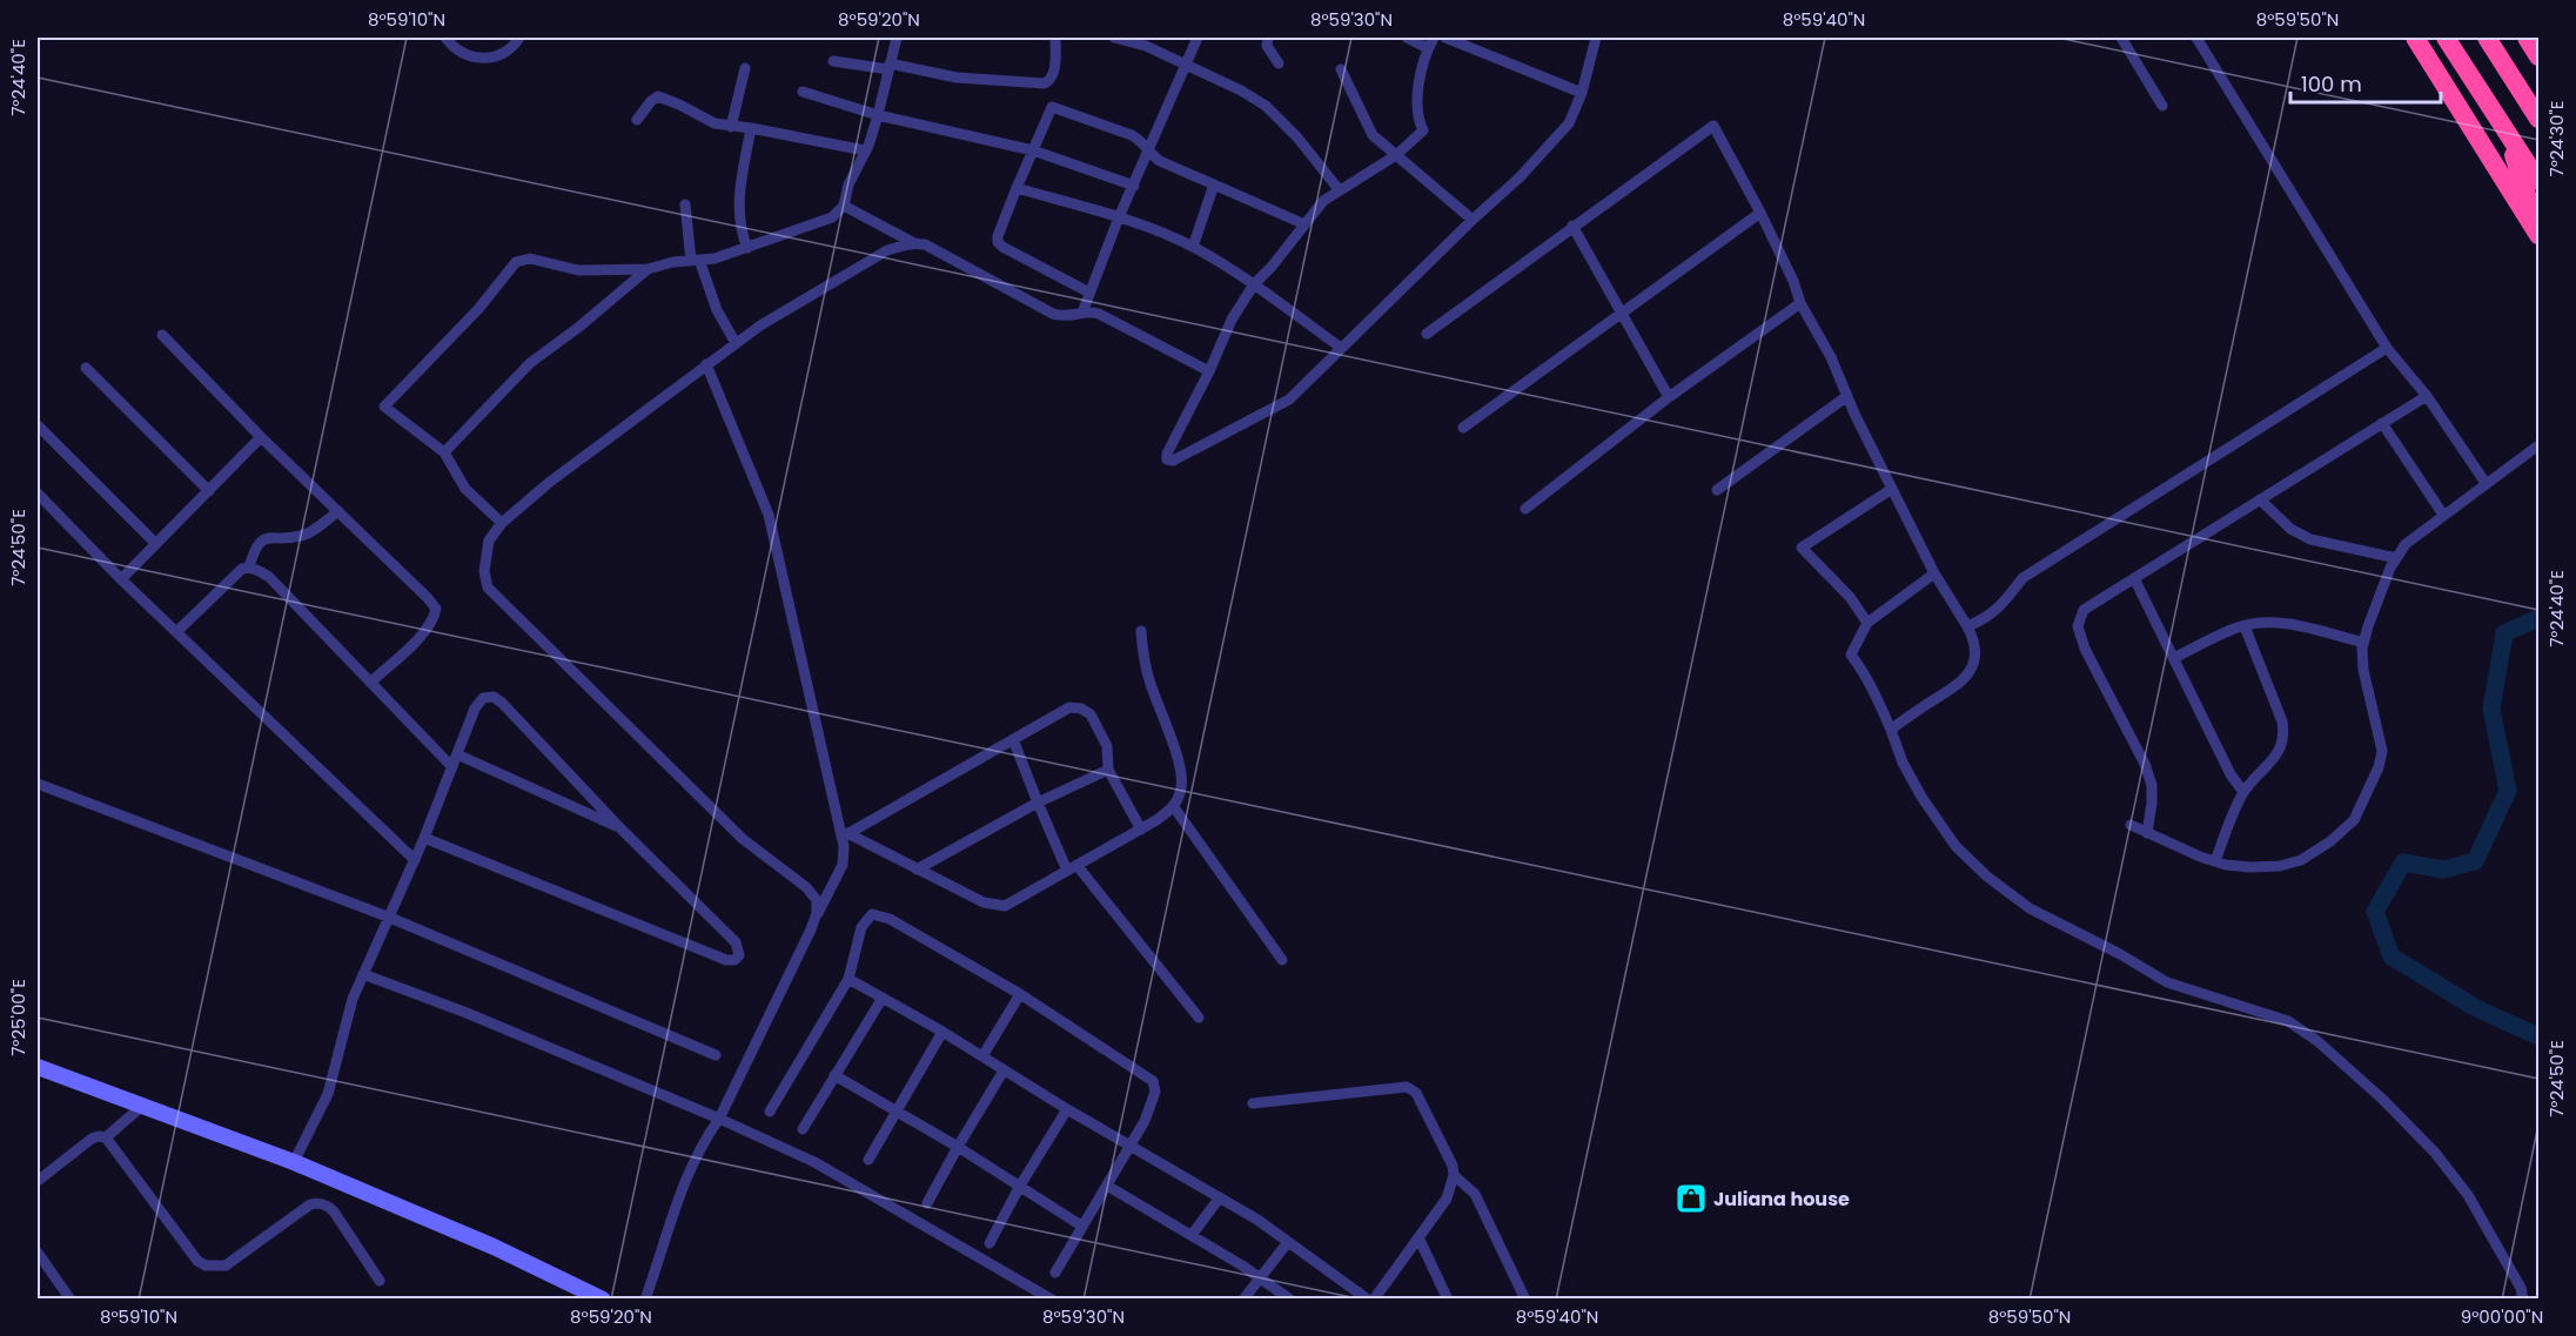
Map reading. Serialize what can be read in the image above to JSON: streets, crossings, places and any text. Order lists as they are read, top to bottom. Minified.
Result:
{"places":{"shop":["Juliana house"]},"scale_bar":"100 m","coordinates":["8°59'10\"N","8°59'20\"N","8°59'30\"N","8°59'40\"N","8°59'50\"N","7°24'40\"E","7°24'30\"E","7°24'50\"E","7°25'00\"E","9°00'00\"N"]}
